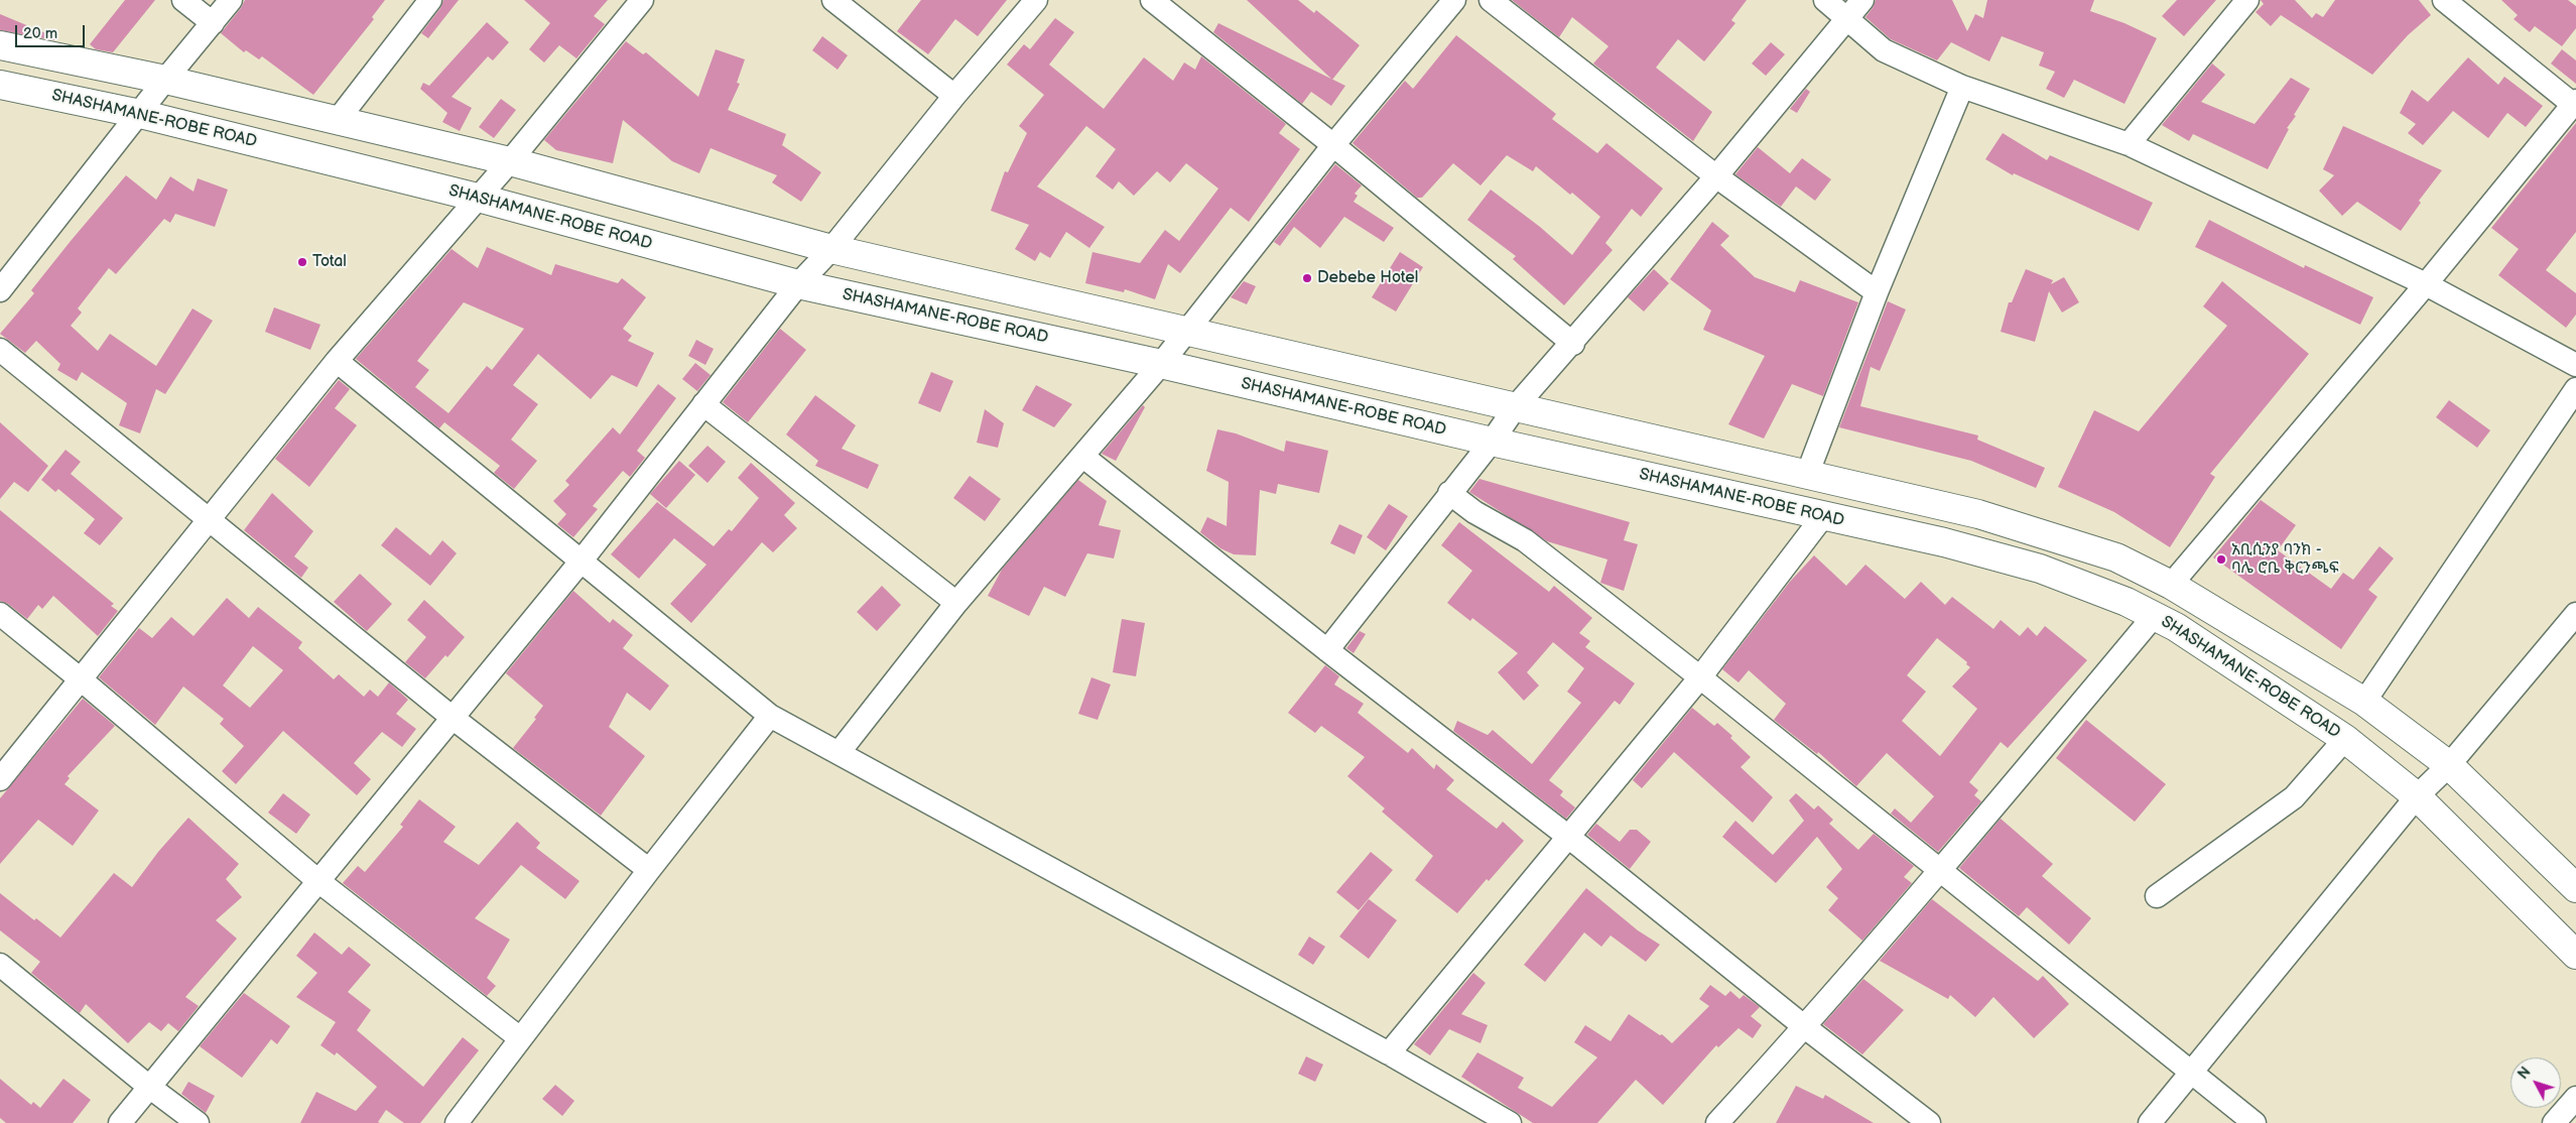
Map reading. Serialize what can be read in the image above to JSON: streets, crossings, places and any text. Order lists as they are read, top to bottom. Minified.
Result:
{"streets":{"main road":["SHASHAMANE-ROBE ROAD"]},"places":["Total","Debebe Hotel","አቢሲንያ ባንክ - ባሌ ሮቤ ቅርንጫፍ"],"scale_bar":"20 m","north":"top left"}
